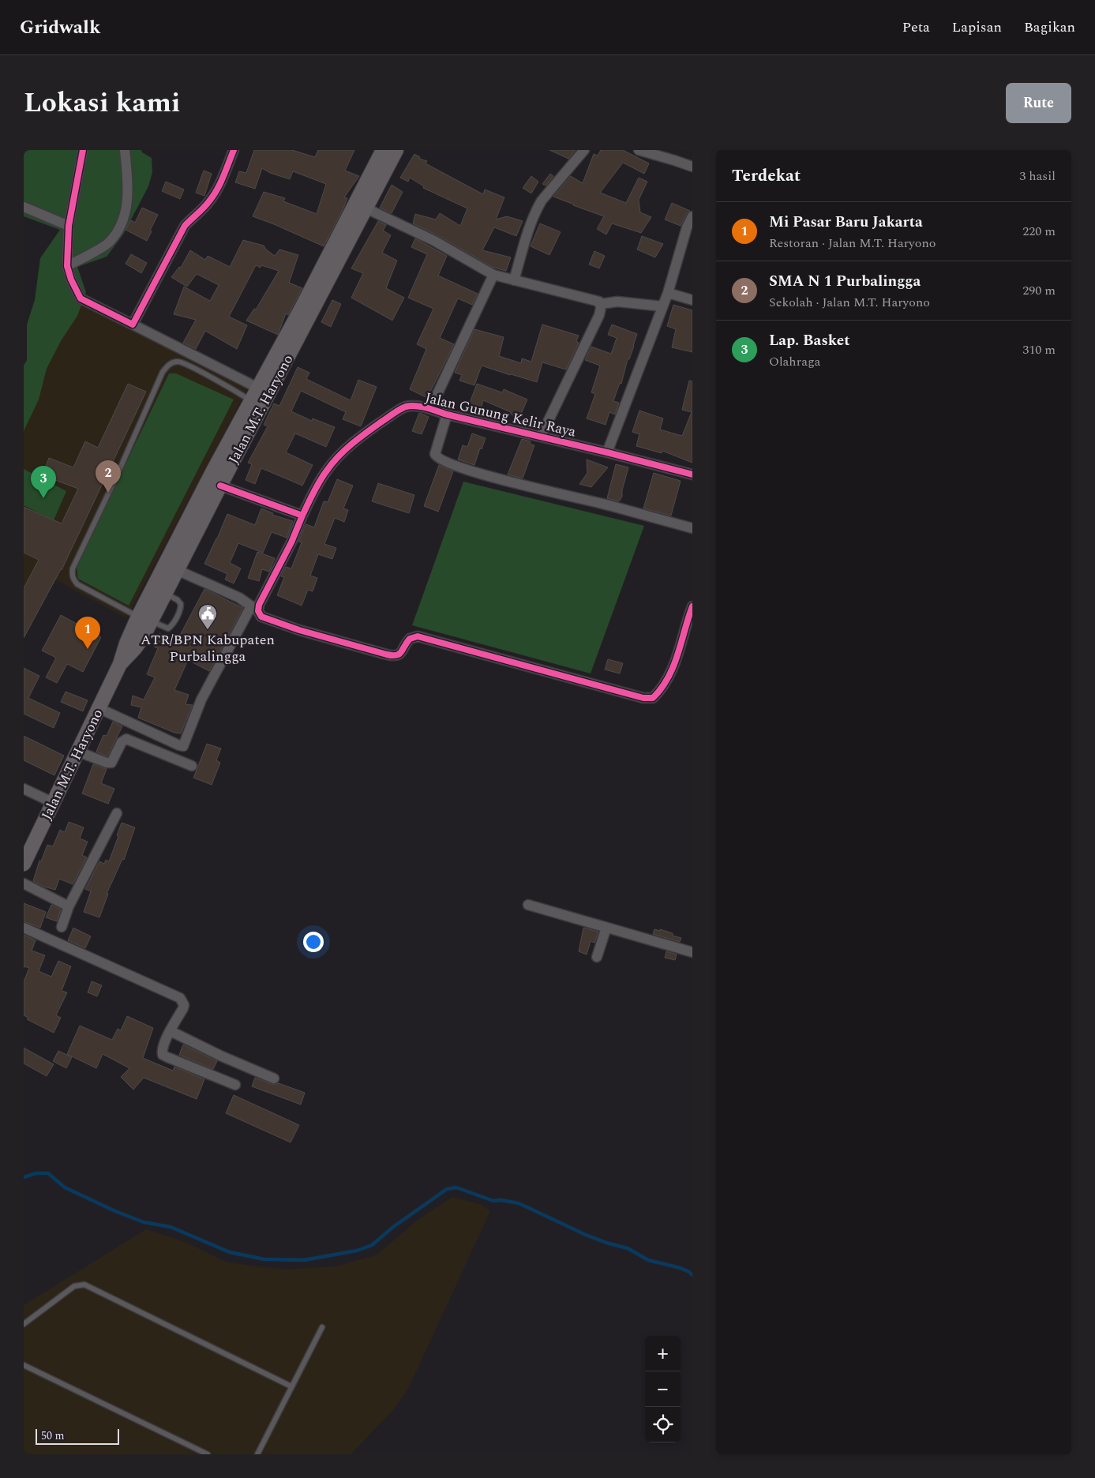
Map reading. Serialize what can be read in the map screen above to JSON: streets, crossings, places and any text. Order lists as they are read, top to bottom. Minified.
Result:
{"streets":{"main road":["Jalan M.T. Haryono"],"street":["Jalan Gunung Kelir Raya"]},"crossings":[["Jalan M.T. Haryono","Jalan Gunung Kelir Raya"]],"places":{"public building":["ATR/BPN Kabupaten Purbalingga"]},"scale_bar":"50 m","page":{"header":"Gridwalk","nav":["Peta","Lapisan","Bagikan"],"title":"Lokasi kami","buttons":"Rute","heading":["Terdekat","3 hasil"],"list":[{"mark":"1","name":"Mi Pasar Baru Jakarta","note":"Restoran · Jalan M.T. Haryono","value":"220 m"},{"mark":"2","name":"SMA N 1 Purbalingga","note":"Sekolah · Jalan M.T. Haryono","value":"290 m"},{"mark":"3","name":"Lap. Basket","note":"Olahraga","value":"310 m"}],"pins":["2","3","1"],"map_buttons":["+","−"],"scale":"50 m"}}
